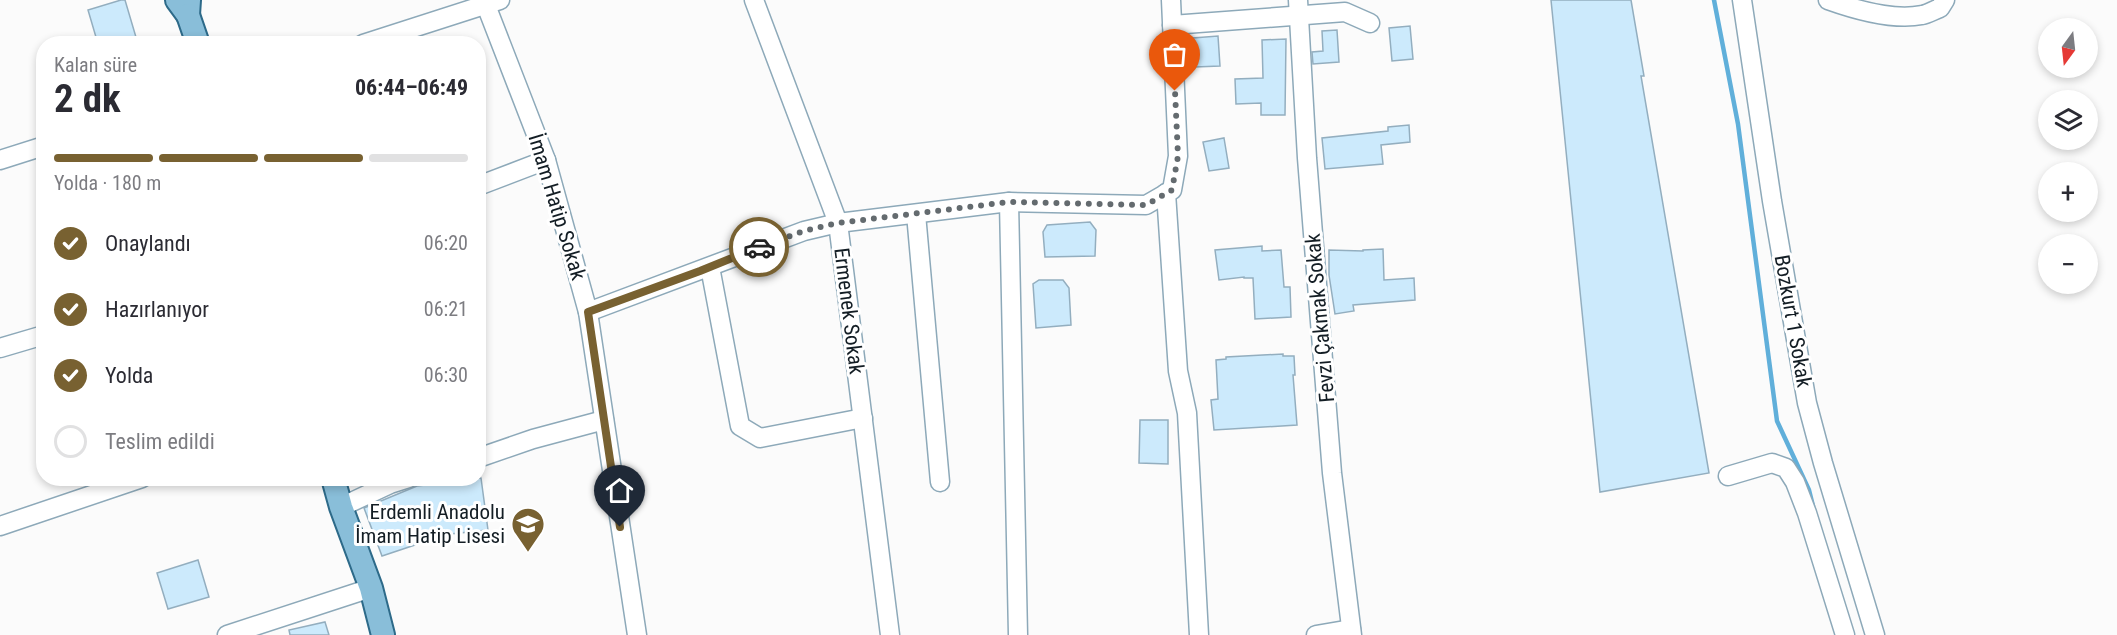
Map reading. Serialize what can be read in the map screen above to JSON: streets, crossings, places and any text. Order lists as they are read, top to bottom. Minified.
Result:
{"streets":{"street":["İmam Hatip Sokak","Ermenek Sokak","Fevzi Çakmak Sokak","Bozkurt 1 Sokak"]},"places":{"school or university":["Erdemli Anadolu İmam Hatip Lisesi"]},"north":"bottom","page":{"map_buttons":["+","−"],"heading":["2 dk","Kalan süre","06:44–06:49"],"bar":"Yolda · 180 m","list":[["Onaylandı","06:20"],["Hazırlanıyor","06:21"],["Yolda","06:30"],"Teslim edildi"]}}
